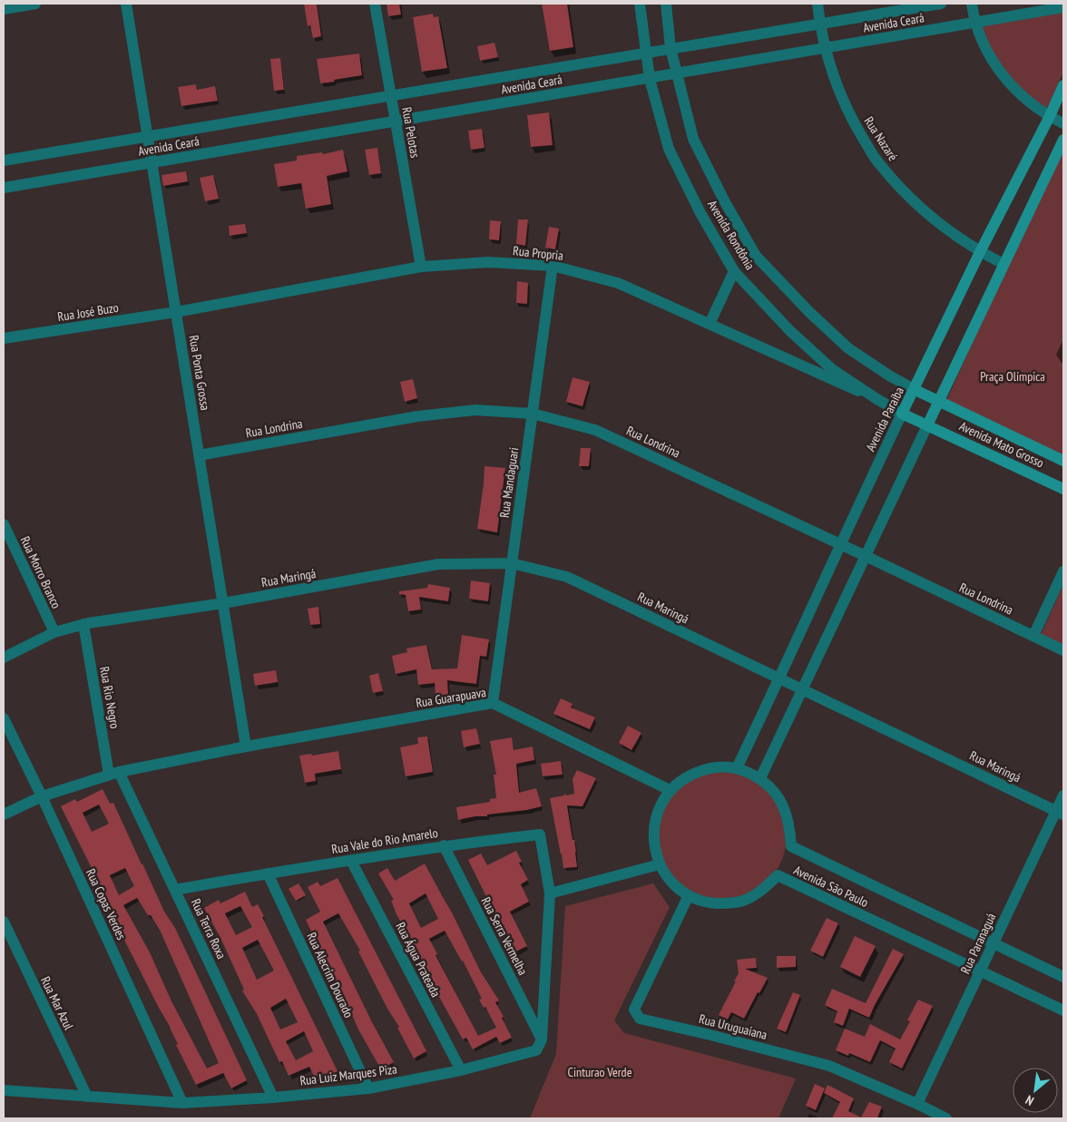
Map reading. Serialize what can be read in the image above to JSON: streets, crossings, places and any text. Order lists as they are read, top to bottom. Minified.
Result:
{"streets":{"main road":["Avenida Rondônia","Avenida Paraíba","Avenida Mato Grosso"],"street":["Avenida Ceará","Rua Pelotas","Rua Nazaré","Rua Propria","Rua José Buzo","Rua Ponta Grossa","Rua Londrina","Rua Mandaguari","Rua Morro Branco","Rua Maringá","Rua Rio Negro","Rua Guarapuava","Rua Vale do Rio Amarelo","Avenida São Paulo","Rua Copas Verdes","Rua Terra Roxa","Rua Serra Vermelha","Rua Paranaguá","Rua Água Prateada","Rua Alecrim Dourado","Rua Mar Azul","Rua Uruguaiana","Rua Luiz Marques Piza"]},"crossings":[["Avenida Ceará","Rua Pelotas"],["Avenida Ceará","Rua Nazaré"],["Avenida Ceará","Avenida Rondônia"],["Avenida Ceará","Rua Ponta Grossa"],["Rua Pelotas","Rua Propria"],["Rua Nazaré","Avenida Paraíba"],["Avenida Rondônia","Rua Propria"],["Avenida Rondônia","Avenida Paraíba"],["Avenida Rondônia","Avenida Mato Grosso"],["Rua Propria","Rua José Buzo"],["Rua Propria","Rua Ponta Grossa"],["Rua Propria","Rua Mandaguari"],["Rua José Buzo","Rua Ponta Grossa"],["Rua Ponta Grossa","Rua Londrina"],["Rua Ponta Grossa","Rua Maringá"],["Rua Ponta Grossa","Rua Guarapuava"],["Avenida Paraíba","Rua Londrina"],["Avenida Paraíba","Rua Maringá"],["Avenida Paraíba","Avenida São Paulo"],["Rua Londrina","Rua Mandaguari"],["Rua Mandaguari","Rua Maringá"],["Rua Mandaguari","Rua Guarapuava"],["Rua Morro Branco","Rua Maringá"],["Rua Maringá","Rua Rio Negro"],["Rua Maringá","Rua Paranaguá"],["Rua Rio Negro","Rua Guarapuava"],["Rua Rio Negro","Rua Terra Roxa"],["Rua Guarapuava","Avenida São Paulo"],["Rua Guarapuava","Rua Copas Verdes"],["Rua Guarapuava","Rua Terra Roxa"],["Rua Vale do Rio Amarelo","Rua Terra Roxa"],["Rua Vale do Rio Amarelo","Rua Serra Vermelha"],["Rua Vale do Rio Amarelo","Rua Água Prateada"],["Rua Vale do Rio Amarelo","Rua Alecrim Dourado"],["Avenida São Paulo","Rua Paranaguá"],["Avenida São Paulo","Rua Uruguaiana"],["Rua Copas Verdes","Rua Luiz Marques Piza"],["Rua Terra Roxa","Rua Luiz Marques Piza"],["Rua Serra Vermelha","Rua Luiz Marques Piza"],["Rua Paranaguá","Rua Uruguaiana"],["Rua Água Prateada","Rua Luiz Marques Piza"],["Rua Alecrim Dourado","Rua Luiz Marques Piza"],["Rua Mar Azul","Rua Luiz Marques Piza"]],"parks":["Praça Olímpica","Cinturao Verde"],"north":"bottom left"}
